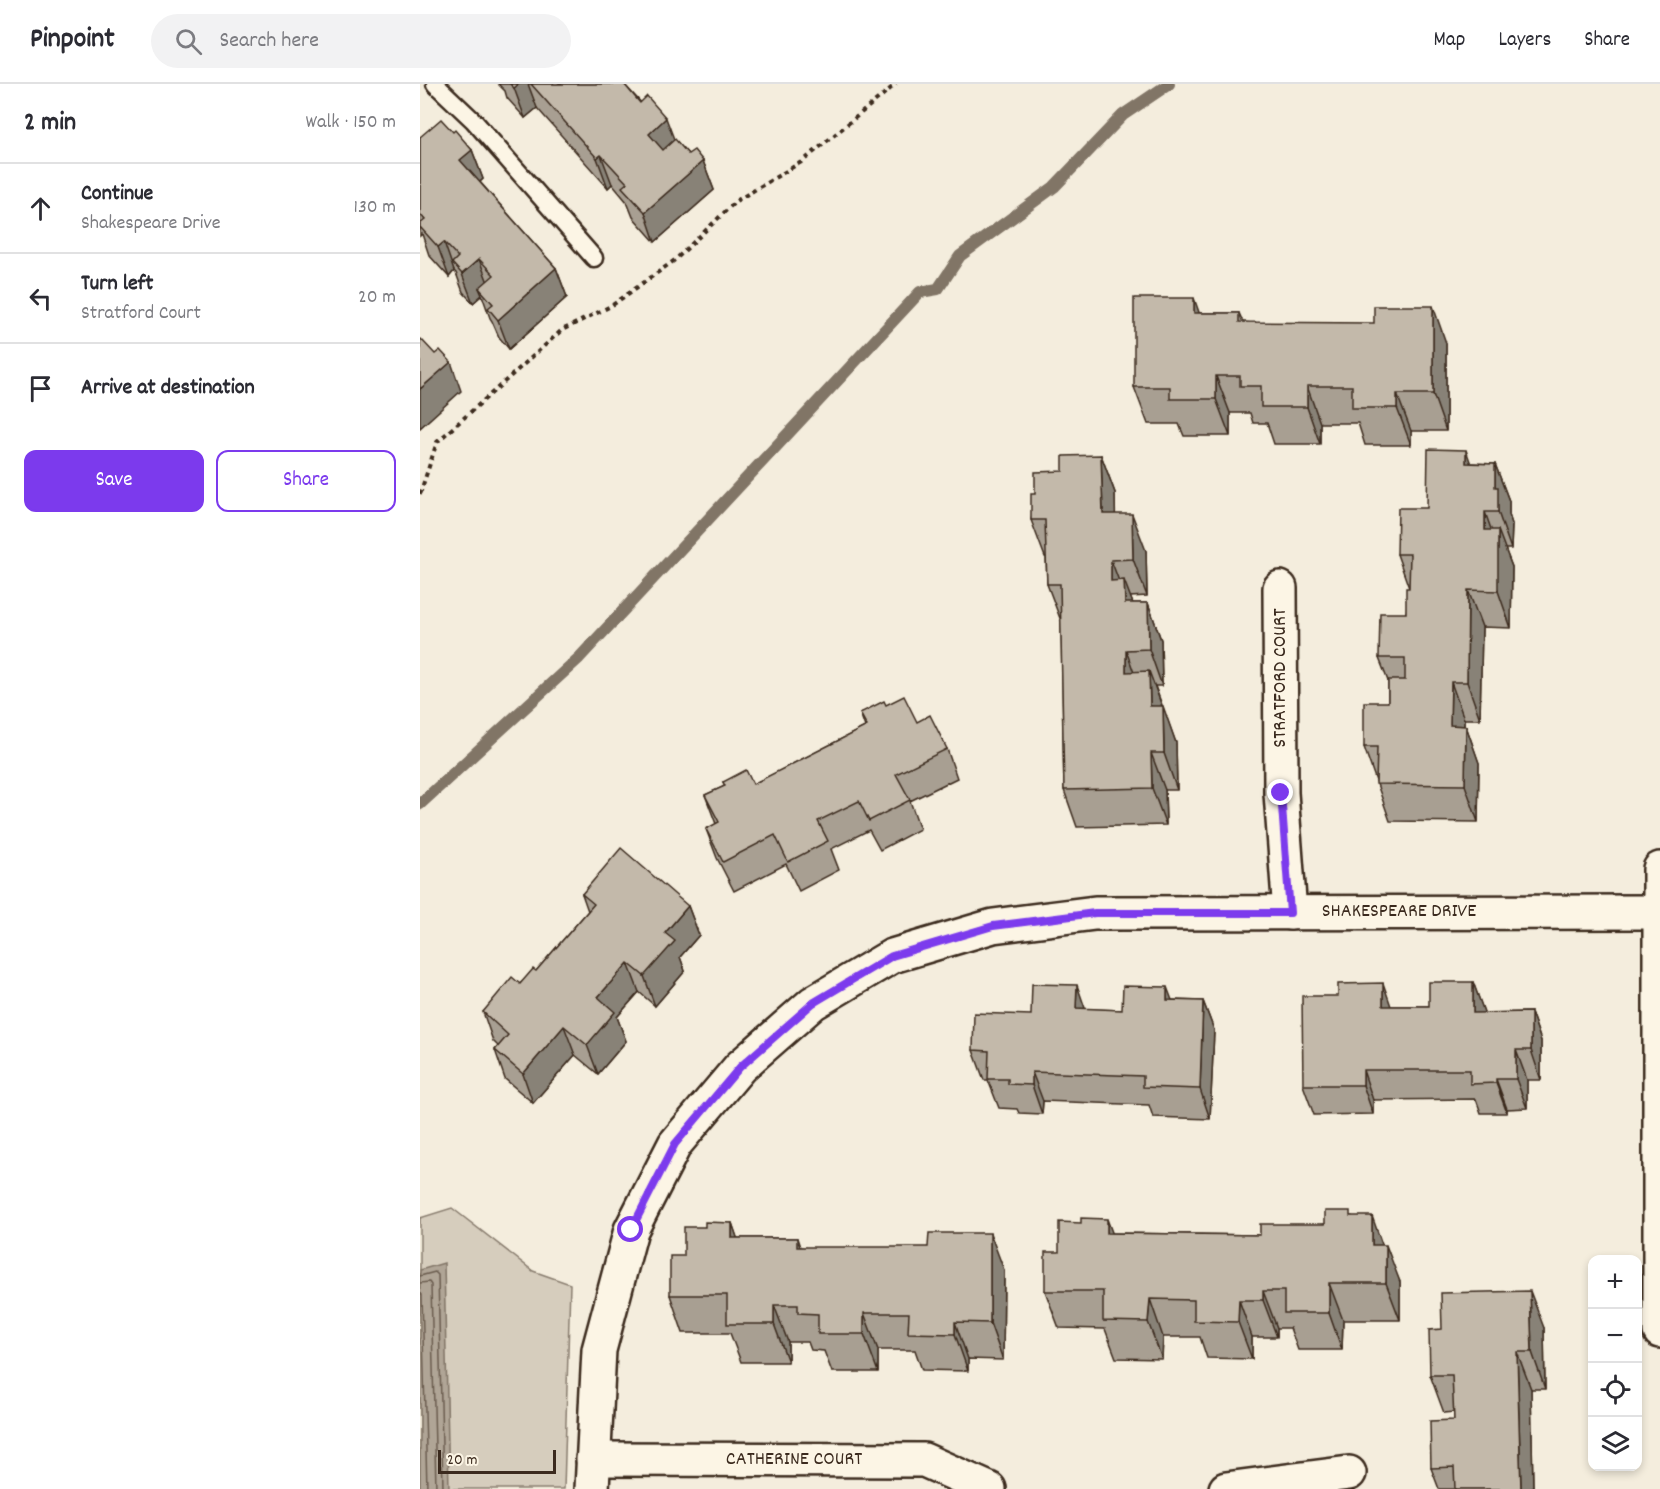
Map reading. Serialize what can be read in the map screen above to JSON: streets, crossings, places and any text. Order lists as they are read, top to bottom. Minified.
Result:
{"streets":{"street":["STRATFORD COURT","SHAKESPEARE DRIVE","CATHERINE COURT"]},"crossings":[["STRATFORD COURT","SHAKESPEARE DRIVE"],["SHAKESPEARE DRIVE","CATHERINE COURT"]],"scale_bar":"20 m","page":{"header":"Pinpoint","search":"Search here","nav":["Map","Layers","Share"],"heading":["2 min","Walk · 150 m"],"list":[["Continue","Shakespeare Drive","130 m"],["Turn left","Stratford Court","20 m"],"Arrive at destination"],"buttons":["Save","Share"],"map_buttons":["+","−"],"scale":"20 m"}}
